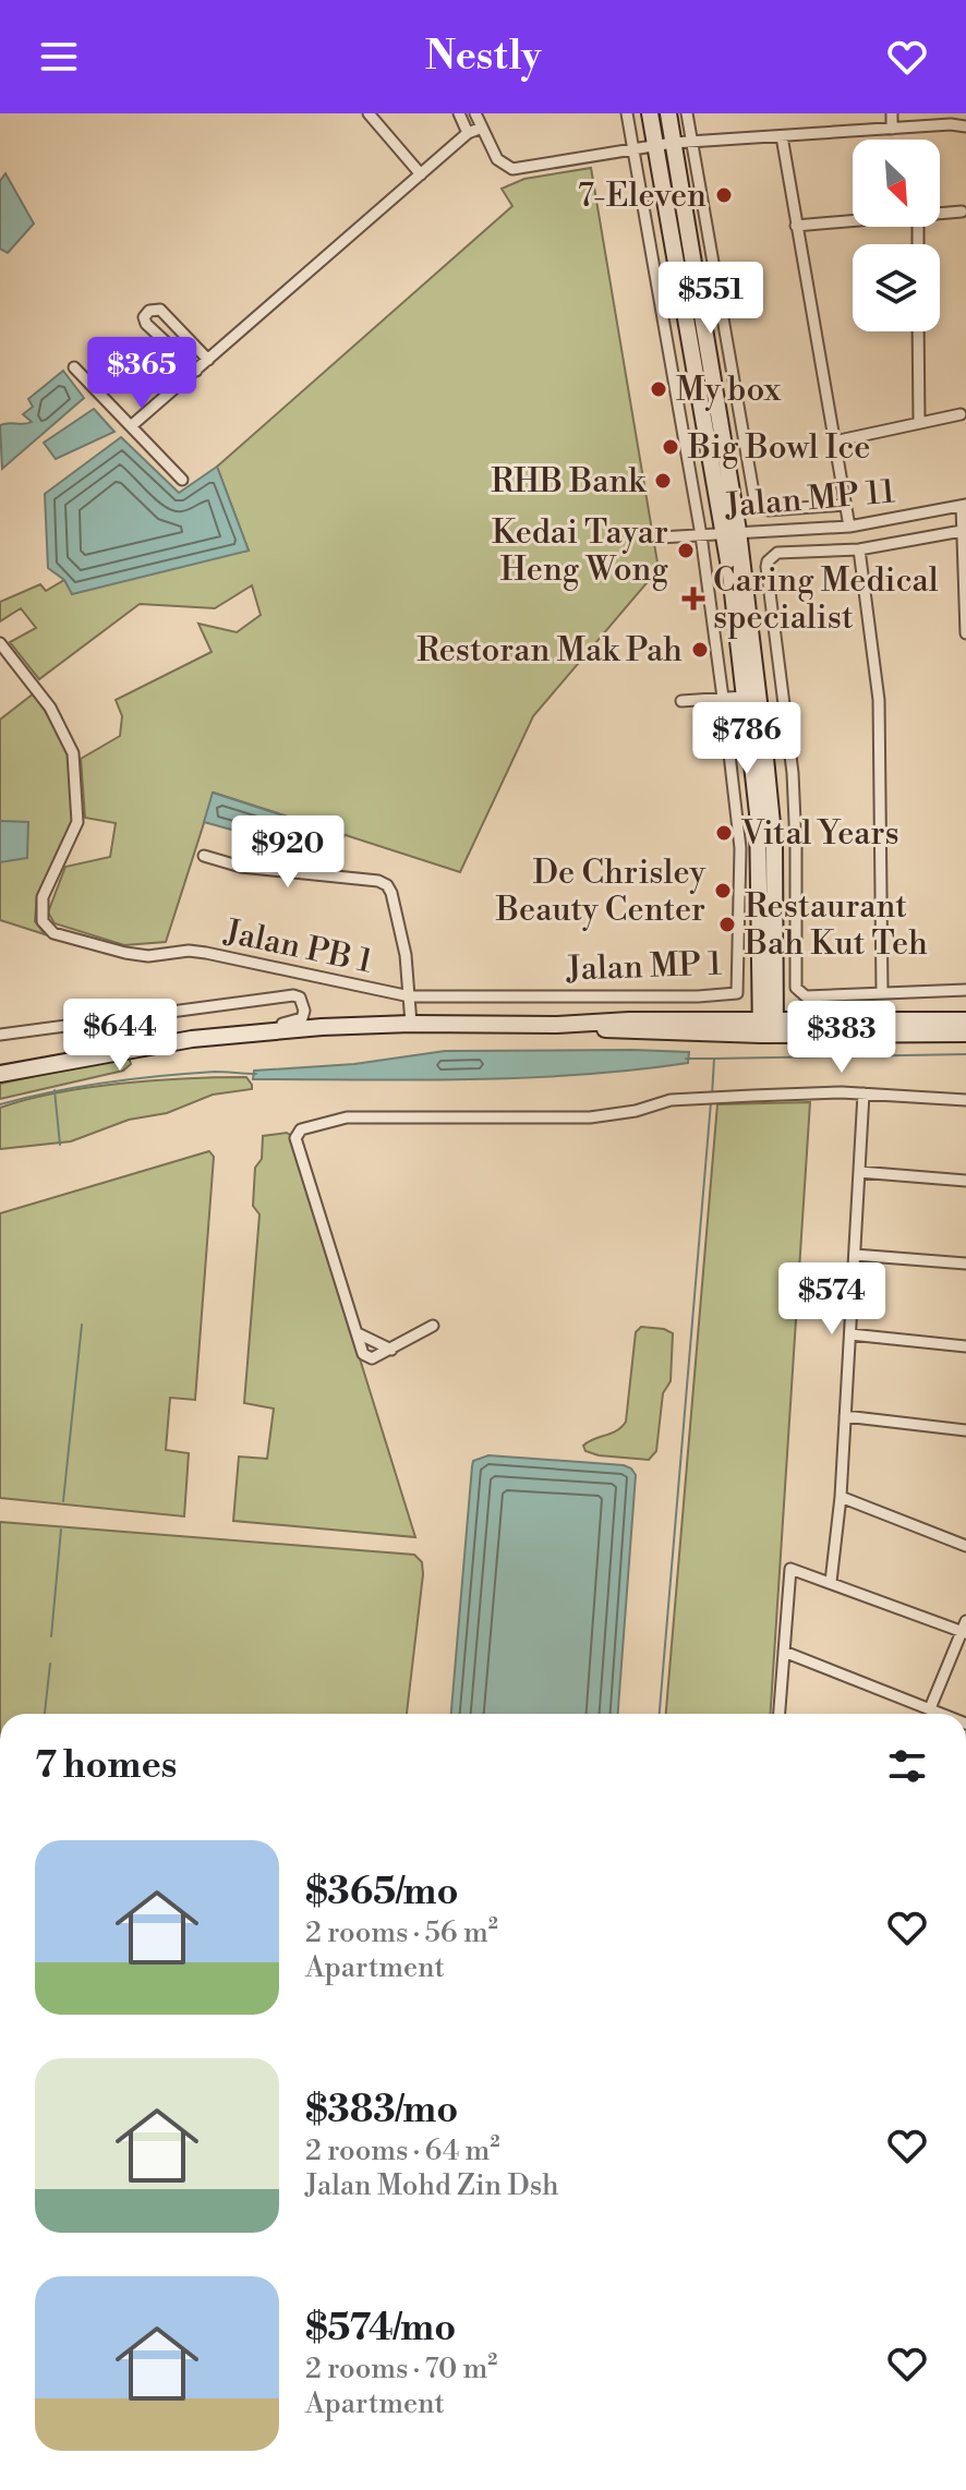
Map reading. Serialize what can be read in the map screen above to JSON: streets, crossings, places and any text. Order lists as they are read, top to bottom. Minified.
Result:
{"streets":{"street":["Jalan MP 11","Jalan PB 1","Jalan MP 1"]},"crossings":[["Jalan MP 11","Jalan MP 1"],["Jalan PB 1","Jalan MP 1"]],"places":{"other":["7-Eleven","My box","Big Bowl Ice","RHB Bank","Kedai Tayar Heng Wong","Restoran Mak Pah","Vital Years","De Chrisley Beauty Center","Restaurant Bah Kut Teh"],"health":["Caring Medical specialist"]},"north":"bottom right","page":{"header":"Nestly","price":["$551","$365","$786","$920","$644","$383","$574"],"heading":"7 homes","list":[{"name":"$365/mo","note":"2 rooms · 56 m² · Apartment"},{"name":"$383/mo","note":"2 rooms · 64 m² · Jalan Mohd Zin Dsh"},{"name":"$574/mo","note":"2 rooms · 70 m² · Apartment"}]}}
